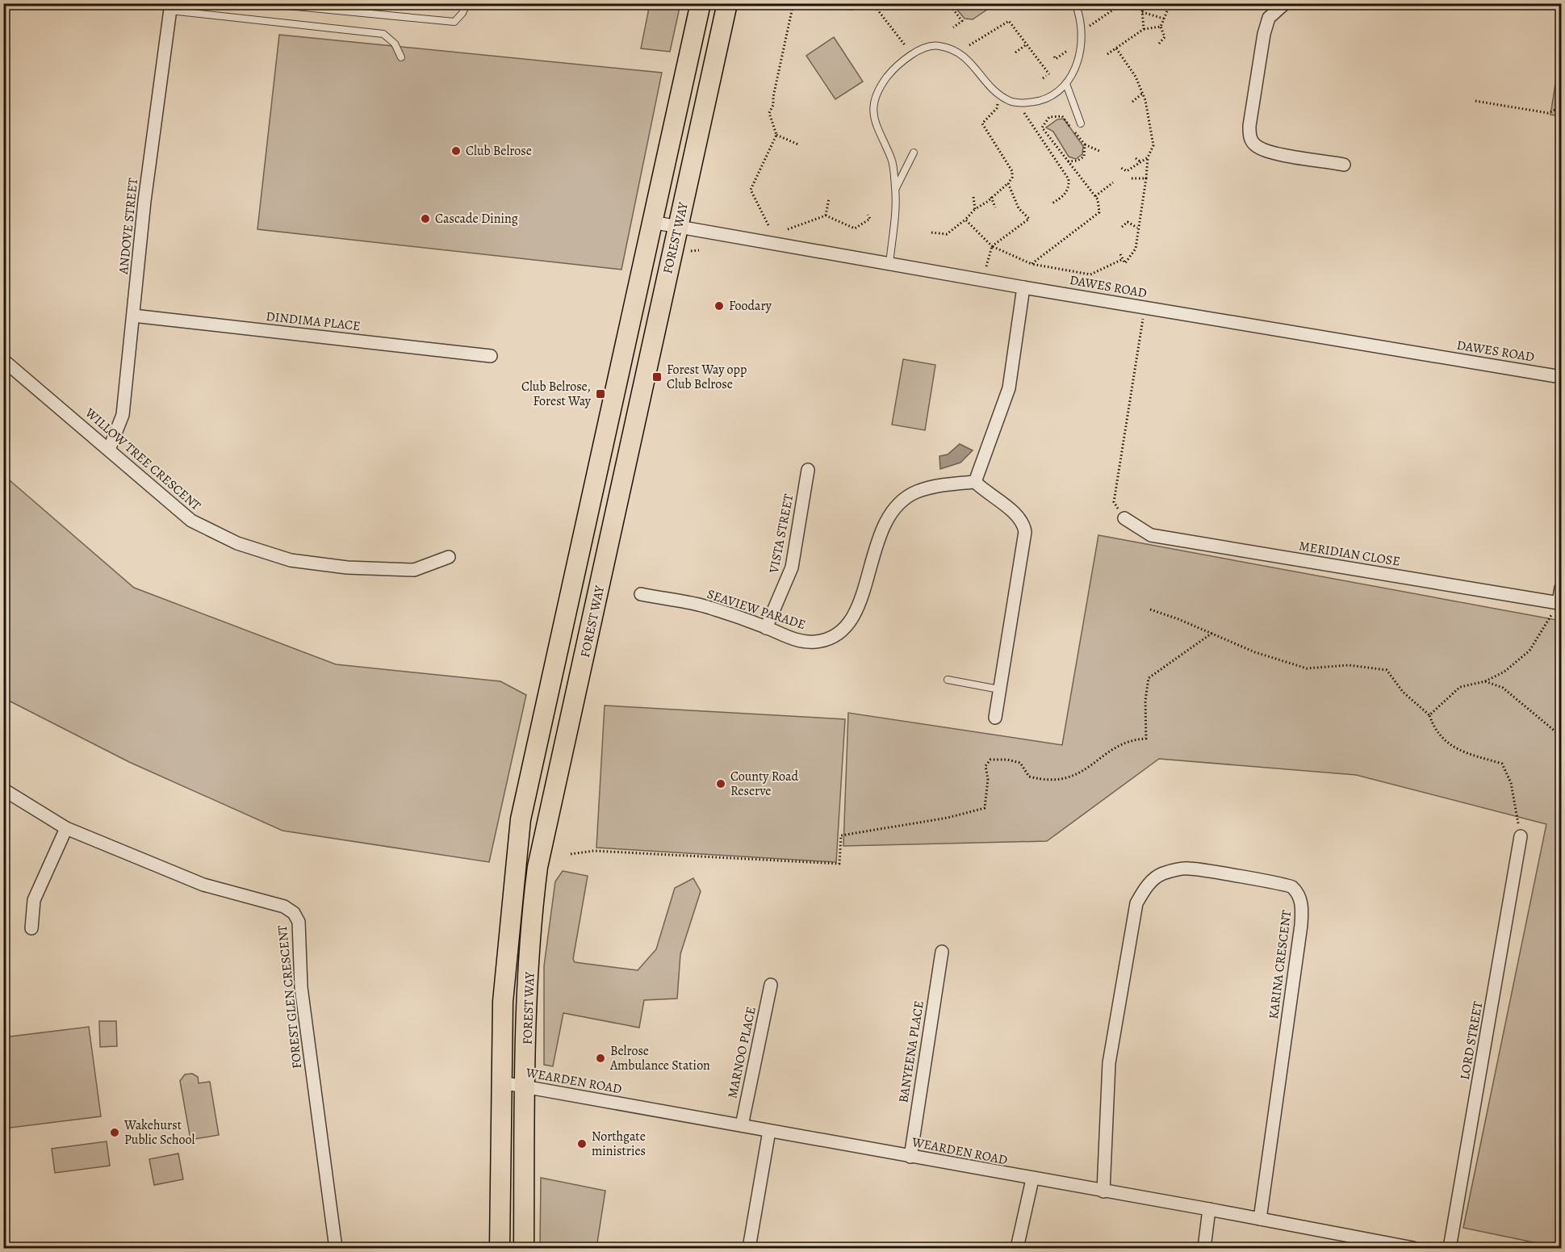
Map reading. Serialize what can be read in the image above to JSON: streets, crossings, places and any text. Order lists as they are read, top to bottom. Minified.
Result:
{"streets":{"main road":["FOREST WAY"],"street":["ANDOVE STREET","DAWES ROAD","DINDIMA PLACE","WILLOW TREE CRESCENT","VISTA STREET","MERIDIAN CLOSE","SEAVIEW PARADE","KARINA CRESCENT","FOREST GLEN CRESCENT","LORD STREET","BANYEENA PLACE","MARNOO PLACE","WEARDEN ROAD"]},"crossings":[["ANDOVE STREET","DINDIMA PLACE"],["ANDOVE STREET","WILLOW TREE CRESCENT"],["FOREST WAY","DAWES ROAD"],["FOREST WAY","WEARDEN ROAD"],["VISTA STREET","SEAVIEW PARADE"],["KARINA CRESCENT","WEARDEN ROAD"],["BANYEENA PLACE","WEARDEN ROAD"],["MARNOO PLACE","WEARDEN ROAD"]],"places":{"other":["Club Belrose","Cascade Dining","Foodary","County Road Reserve","Belrose Ambulance Station","Wakehurst Public School","Northgate ministries"],"transit":["Forest Way opp Club Belrose","Club Belrose, Forest Way"]}}
